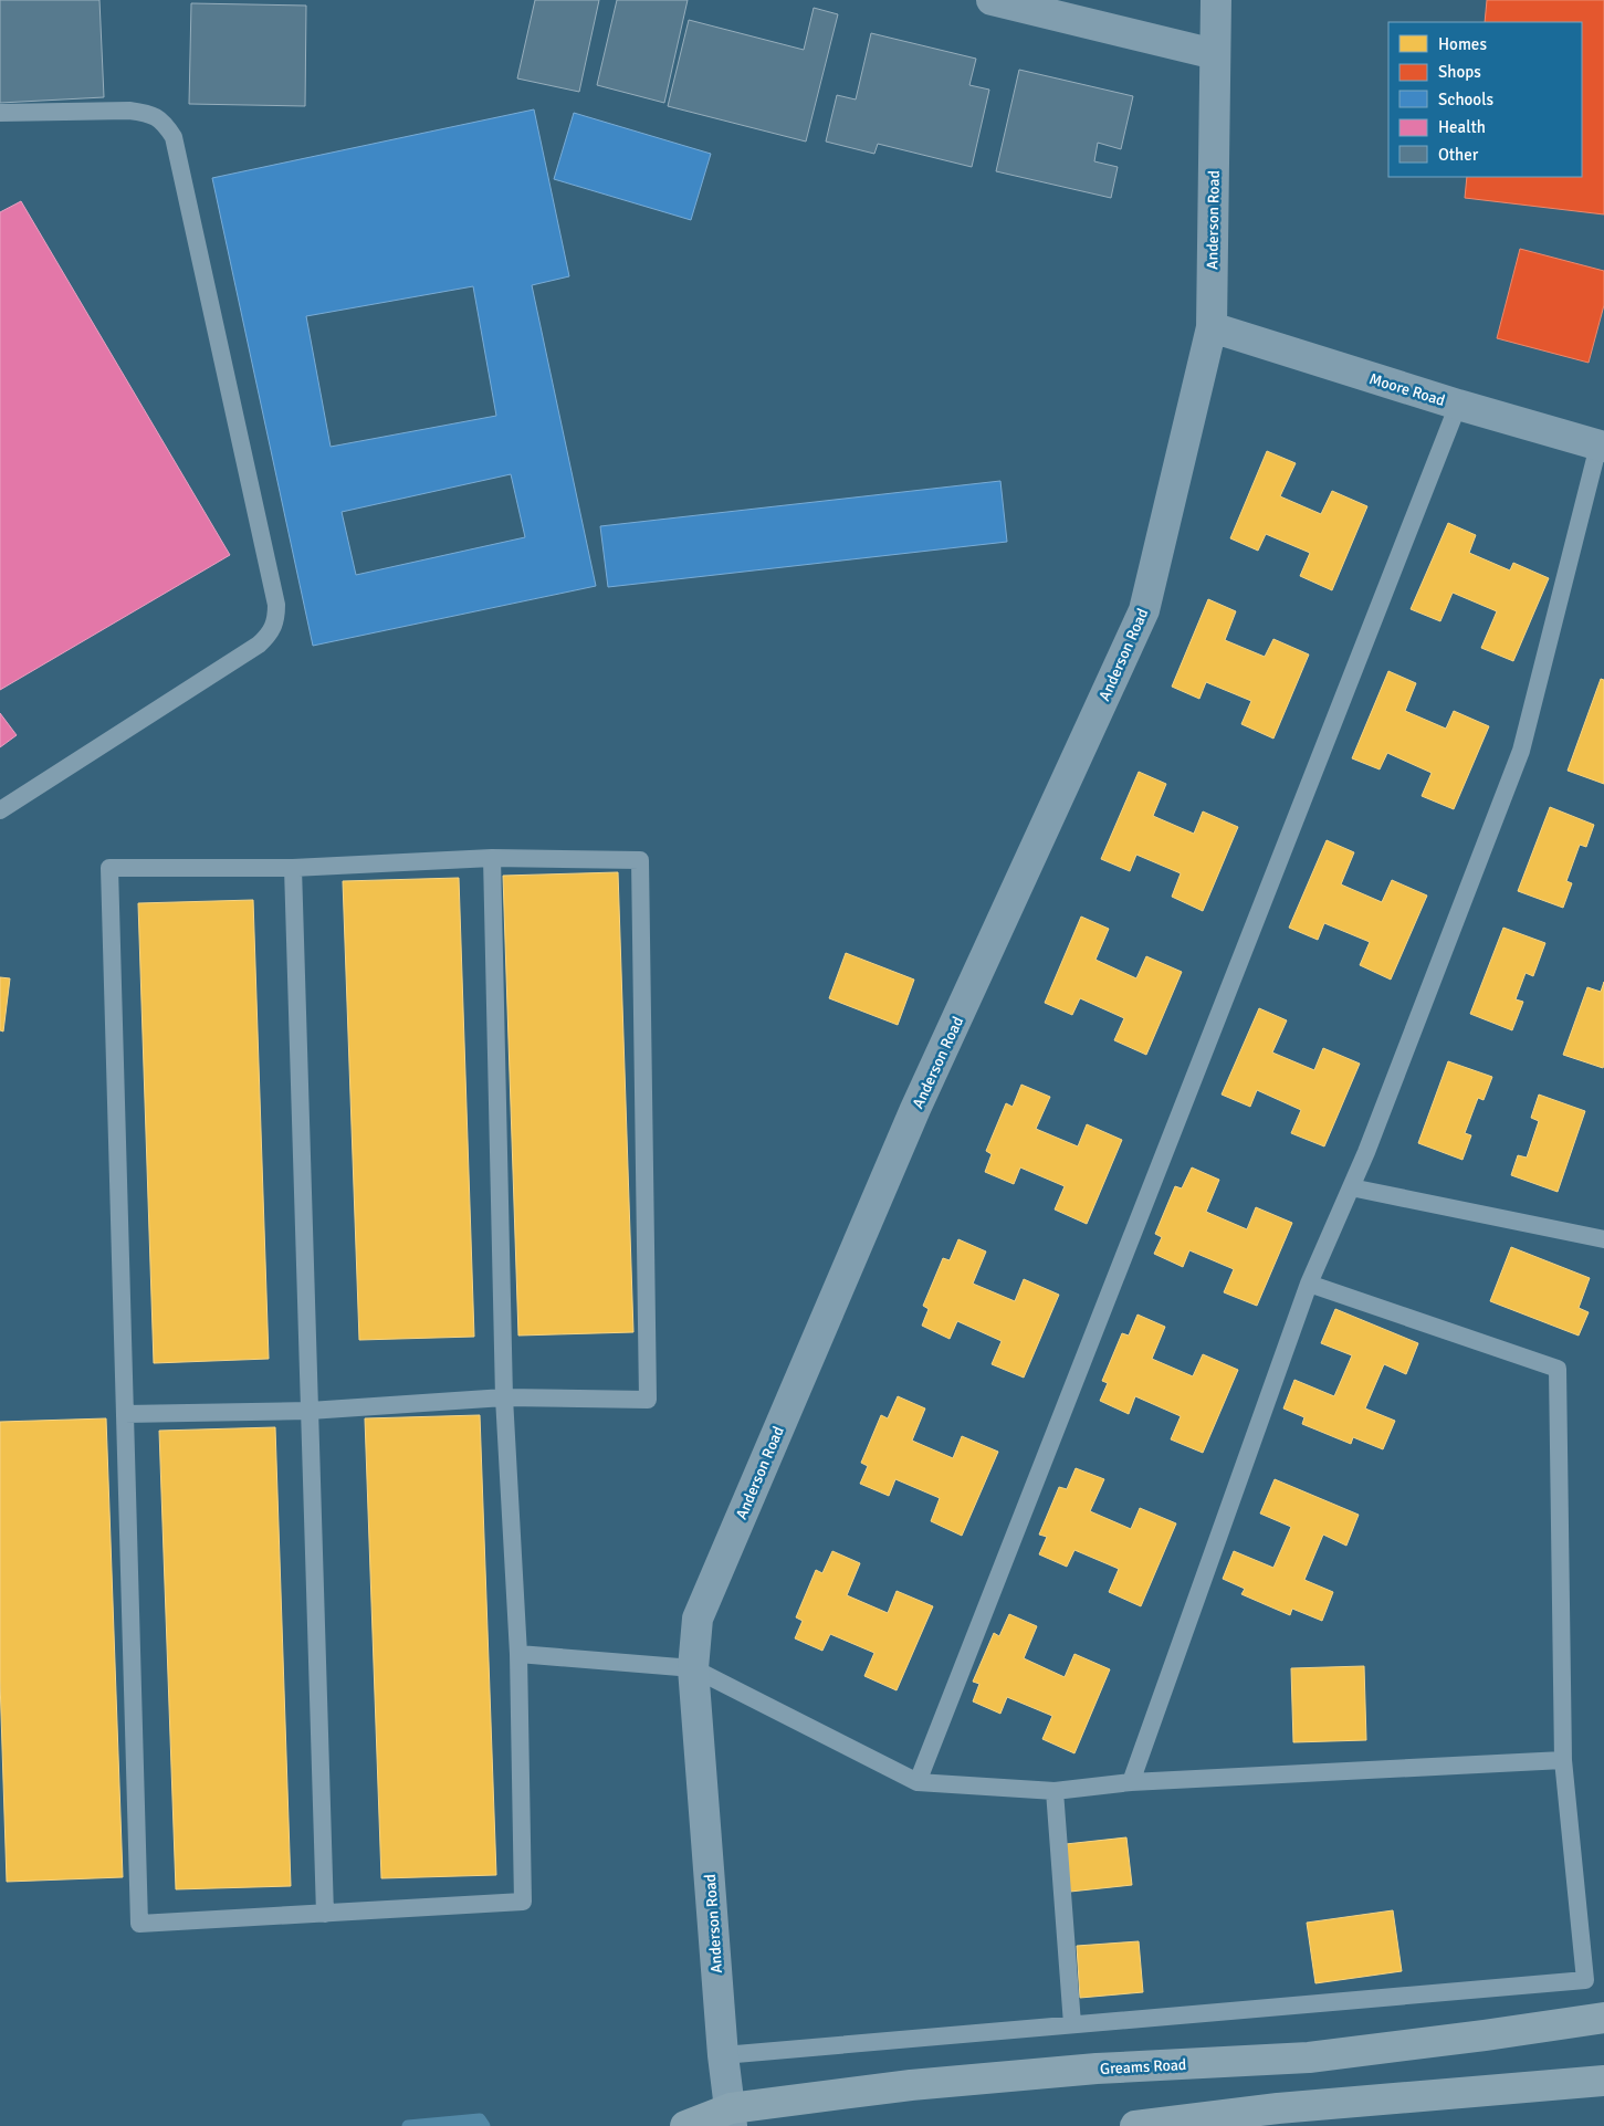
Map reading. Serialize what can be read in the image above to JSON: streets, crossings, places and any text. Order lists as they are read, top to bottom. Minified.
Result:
{"streets":{"main road":["Greams Road"],"street":["Anderson Road","Moore Road"]},"crossings":[["Anderson Road","Moore Road"],["Anderson Road","Greams Road"]],"legend":["Homes","Shops","Schools","Health","Other"]}
